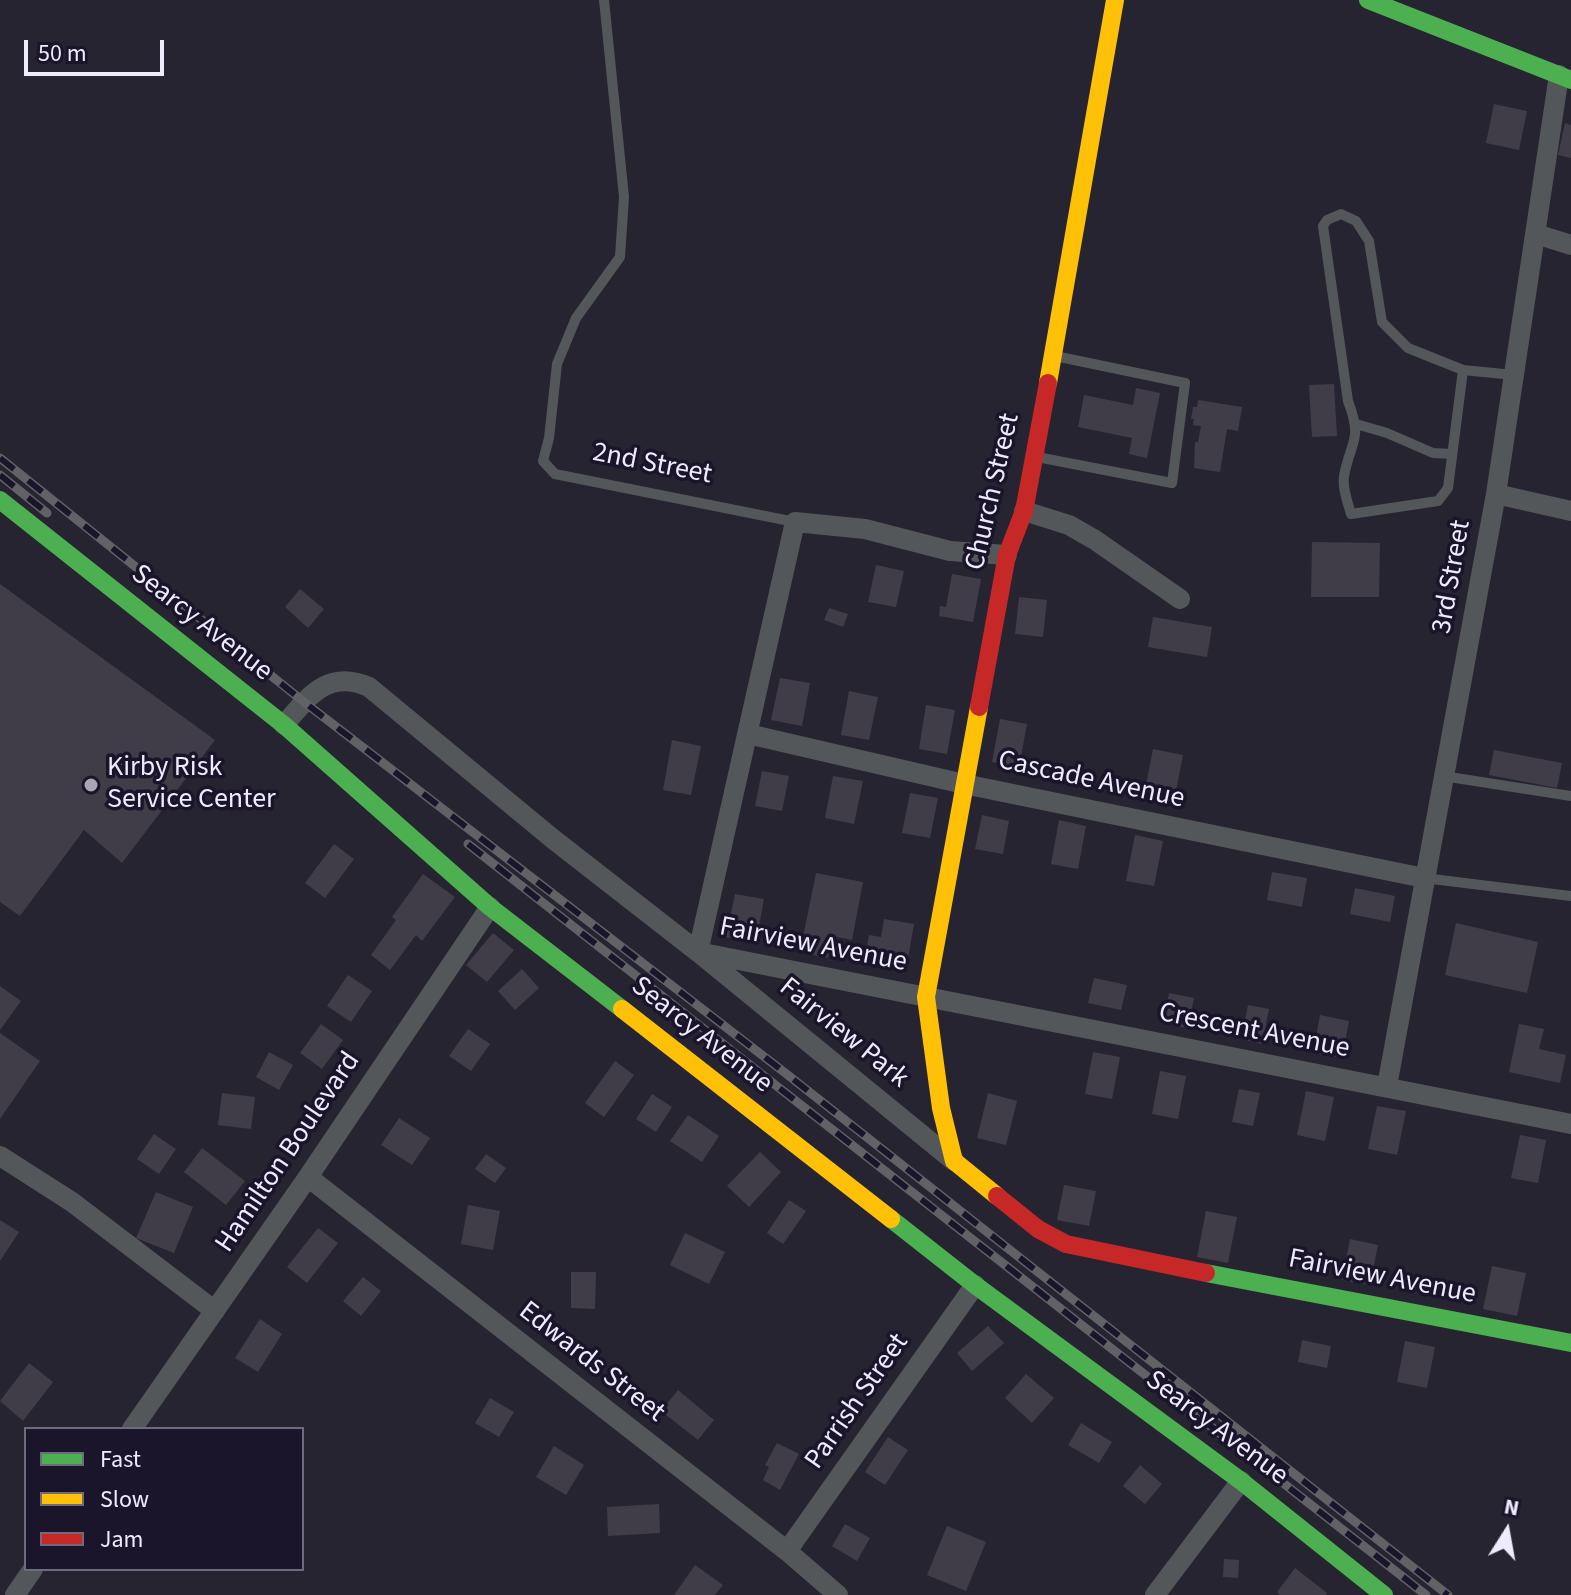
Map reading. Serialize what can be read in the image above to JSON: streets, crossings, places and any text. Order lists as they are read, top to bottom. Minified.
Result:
{"streets":{"street":["Church Street","3rd Street","Searcy Avenue","Cascade Avenue","Fairview Avenue","Crescent Avenue","Fairview Park","Hamilton Boulevard","Edwards Street","Parrish Street"],"lane":["2nd Street"]},"crossings":[["Church Street","Cascade Avenue"],["Church Street","Fairview Avenue"],["Church Street","Crescent Avenue"],["3rd Street","Cascade Avenue"],["3rd Street","Crescent Avenue"],["Searcy Avenue","Fairview Avenue"],["Searcy Avenue","Hamilton Boulevard"],["Searcy Avenue","Parrish Street"],["Fairview Avenue","Crescent Avenue"],["Fairview Avenue","Fairview Park"],["Hamilton Boulevard","Edwards Street"],["Edwards Street","Parrish Street"]],"places":["Kirby Risk Service Center"],"legend":["Fast","Slow","Jam"],"scale_bar":"50 m","north":"top"}
